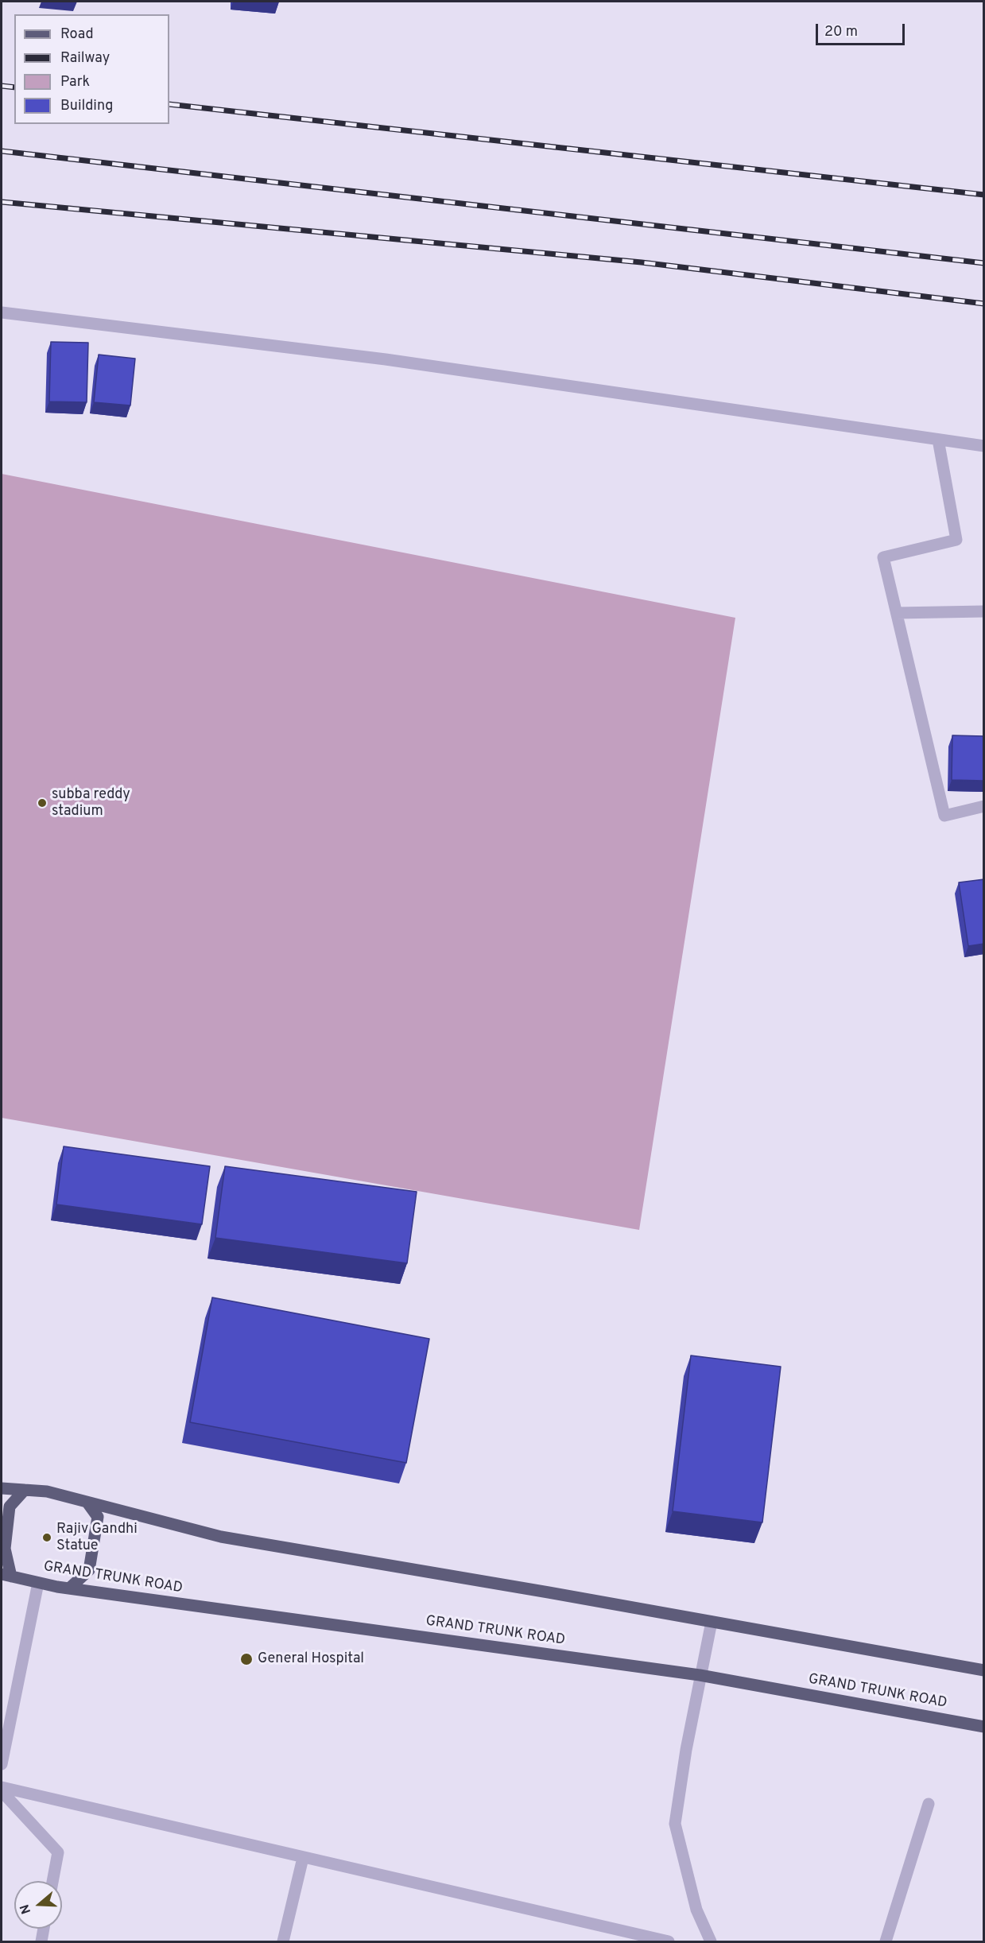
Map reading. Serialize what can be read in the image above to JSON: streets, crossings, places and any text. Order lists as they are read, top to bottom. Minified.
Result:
{"streets":{"main road":["GRAND TRUNK ROAD"]},"places":["subba reddy stadium","Rajiv Gandhi Statue","General Hospital"],"legend":["Road","Railway","Park","Building"],"scale_bar":"20 m","north":"left"}
